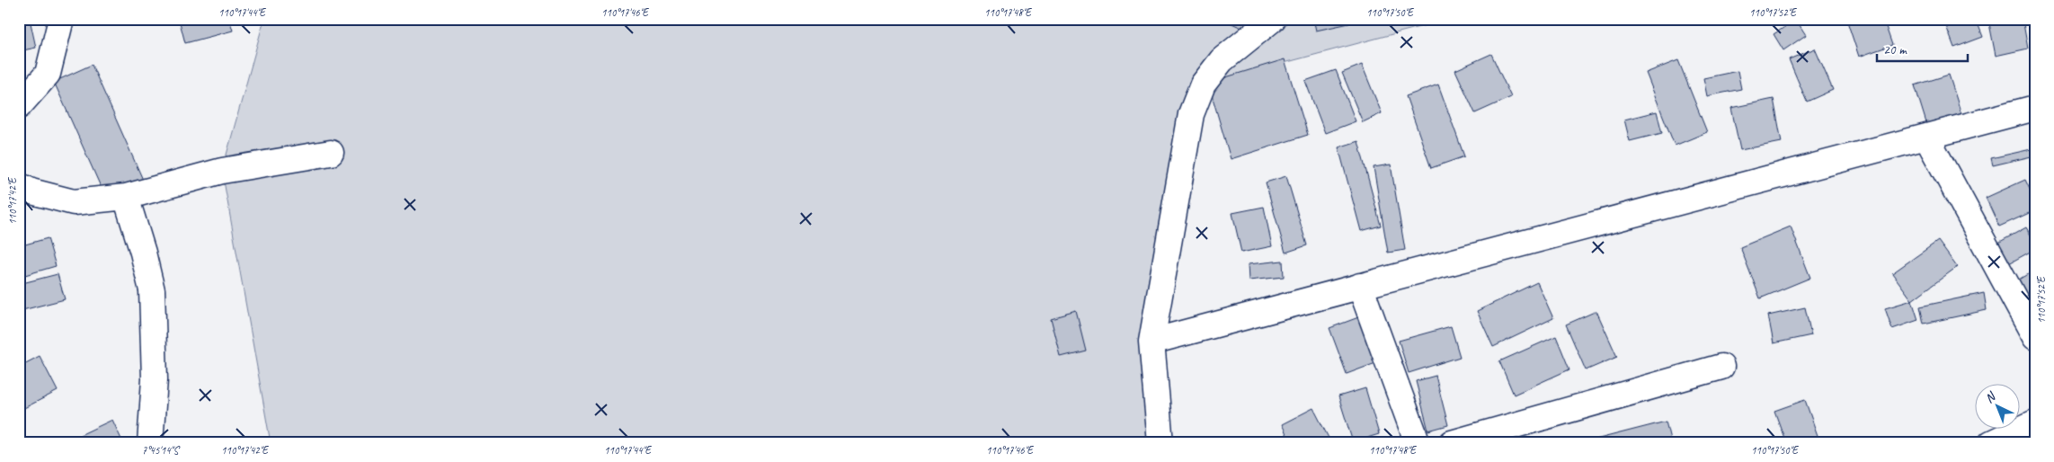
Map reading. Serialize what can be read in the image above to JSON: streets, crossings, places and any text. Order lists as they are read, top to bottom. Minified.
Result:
{"scale_bar":"20 m","north":"top left","coordinates":["110°17'44\"E","110°17'46\"E","110°17'48\"E","110°17'50\"E","110°17'52\"E","110°17'42\"E","7°45'14\"S"]}
